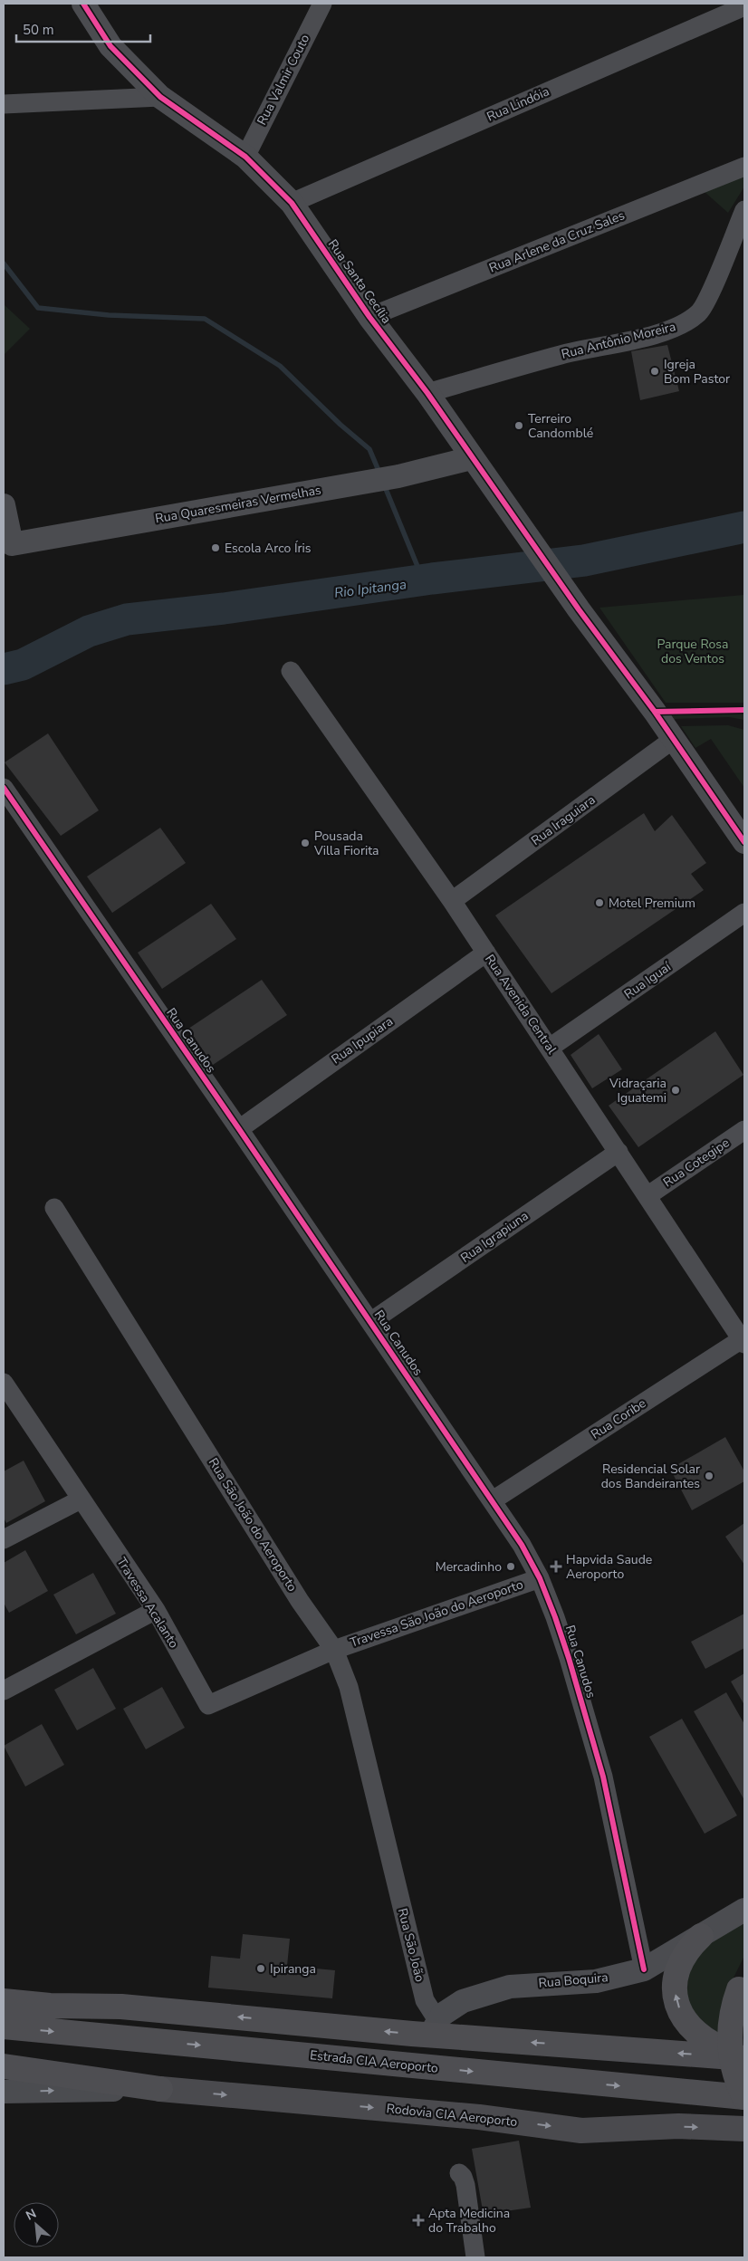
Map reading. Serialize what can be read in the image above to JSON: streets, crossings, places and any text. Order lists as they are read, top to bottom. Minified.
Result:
{"streets":{"highway":["Estrada CIA Aeroporto"],"main road":["Rodovia CIA Aeroporto"],"street":["Rua Valmir Couto","Rua Lindóia","Rua Arlene da Cruz Sales","Rua Santa Cecília","Rua Antônio Moreira","Rua Quaresmeiras Vermelhas","Rua Iraguiara","Rua Iguaí","Rua Avenida Central","Rua Canudos","Rua Ipupiara","Rua Cotegipe","Rua Igrapiuna","Rua Coribe","Rua São João do Aeroporto","Travessa Acalanto","Travessa São João do Aeroporto","Rua São João","Rua Boquira"]},"crossings":[["Rua Valmir Couto","Rua Santa Cecília"],["Rua Lindóia","Rua Santa Cecília"],["Rua Arlene da Cruz Sales","Rua Santa Cecília"],["Rua Santa Cecília","Rua Antônio Moreira"],["Rua Santa Cecília","Rua Quaresmeiras Vermelhas"],["Rua Santa Cecília","Rua Iraguiara"],["Rua Iraguiara","Rua Avenida Central"],["Rua Iguaí","Rua Avenida Central"],["Rua Avenida Central","Rua Ipupiara"],["Rua Avenida Central","Rua Cotegipe"],["Rua Avenida Central","Rua Igrapiuna"],["Rua Avenida Central","Rua Coribe"],["Rua Canudos","Rua Ipupiara"],["Rua Canudos","Rua Igrapiuna"],["Rua Canudos","Rua Coribe"],["Rua Canudos","Travessa São João do Aeroporto"],["Rua Canudos","Rua Boquira"],["Rua São João do Aeroporto","Travessa Acalanto"],["Rua São João do Aeroporto","Travessa São João do Aeroporto"],["Rua São João do Aeroporto","Rua São João"],["Travessa Acalanto","Travessa São João do Aeroporto"],["Rua São João","Rua Boquira"]],"one_way":["Rodovia CIA Aeroporto"],"water":["Rio Ipitanga"],"parks":["Parque Rosa dos Ventos"],"places":{"other":["Igreja Bom Pastor","Terreiro Candomblé","Escola Arco Íris","Pousada Villa Fiorita","Motel Premium","Vidraçaria Iguatemi","Residencial Solar dos Bandeirantes","Mercadinho","Ipiranga"],"health":["Hapvida Saude Aeroporto","Apta Medicina do Trabalho"]},"scale_bar":"50 m","north":"top left"}
